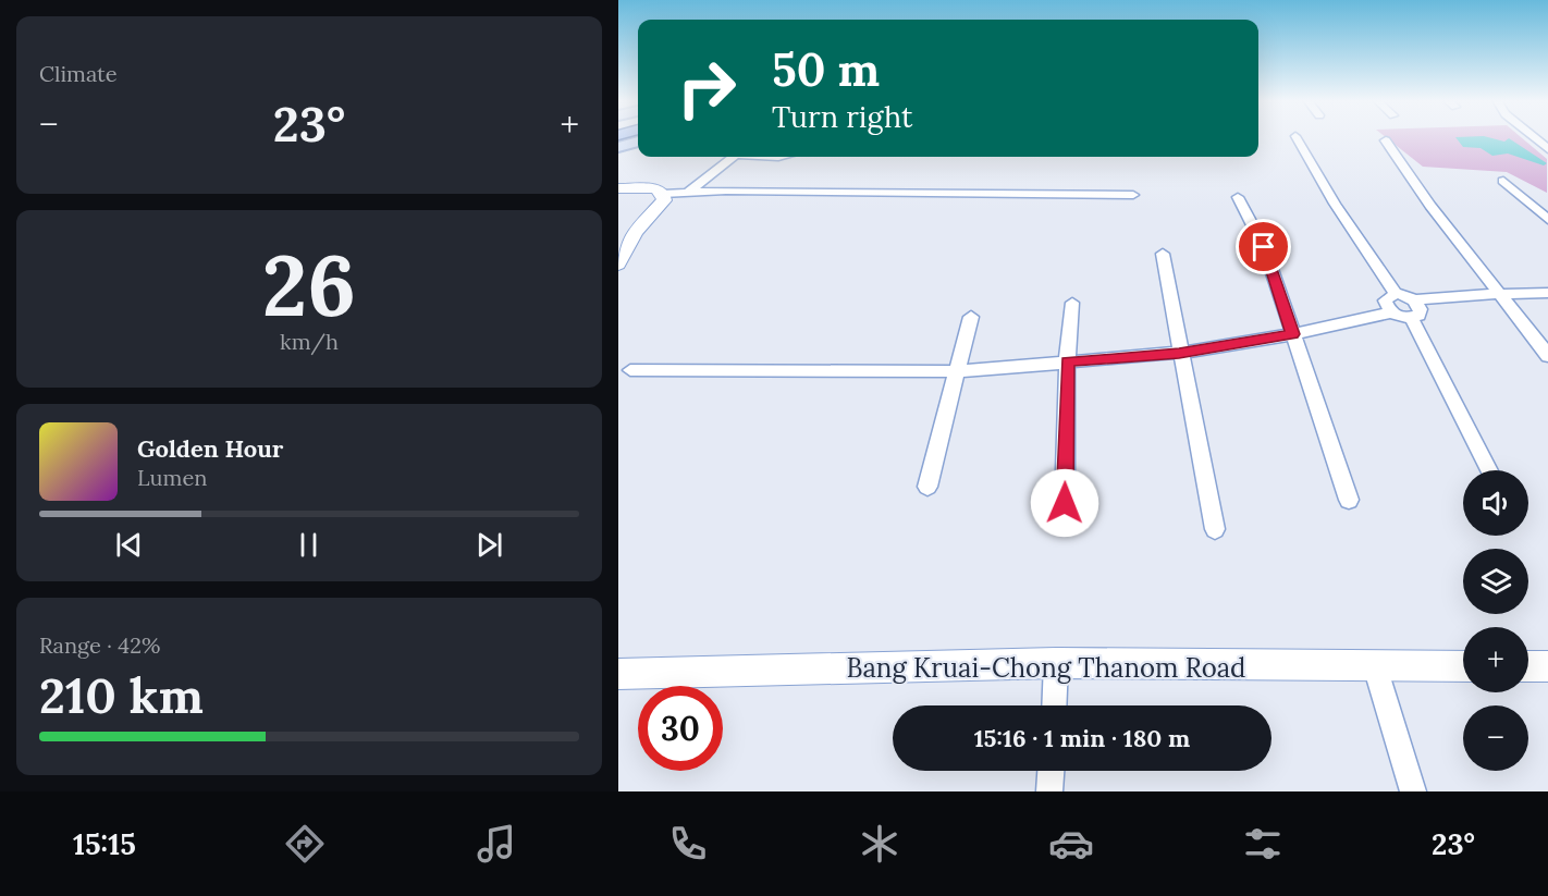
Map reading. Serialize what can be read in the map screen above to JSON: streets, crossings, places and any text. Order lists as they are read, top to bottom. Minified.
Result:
{"streets":{"street":["Bang Kruai-Chong Thanom Road"]},"page":{"tile":["Climate",["26","km/h"],["Range · 42%","210 km"]],"turn":["50 m","Turn right"],"heat":["−","23°","+"],"song":["Golden Hour","Lumen"],"map_buttons":["+","−"],"limit":"30","trip":"15:16 · 1 min · 180 m","tabs":["15:15","23°"]}}
